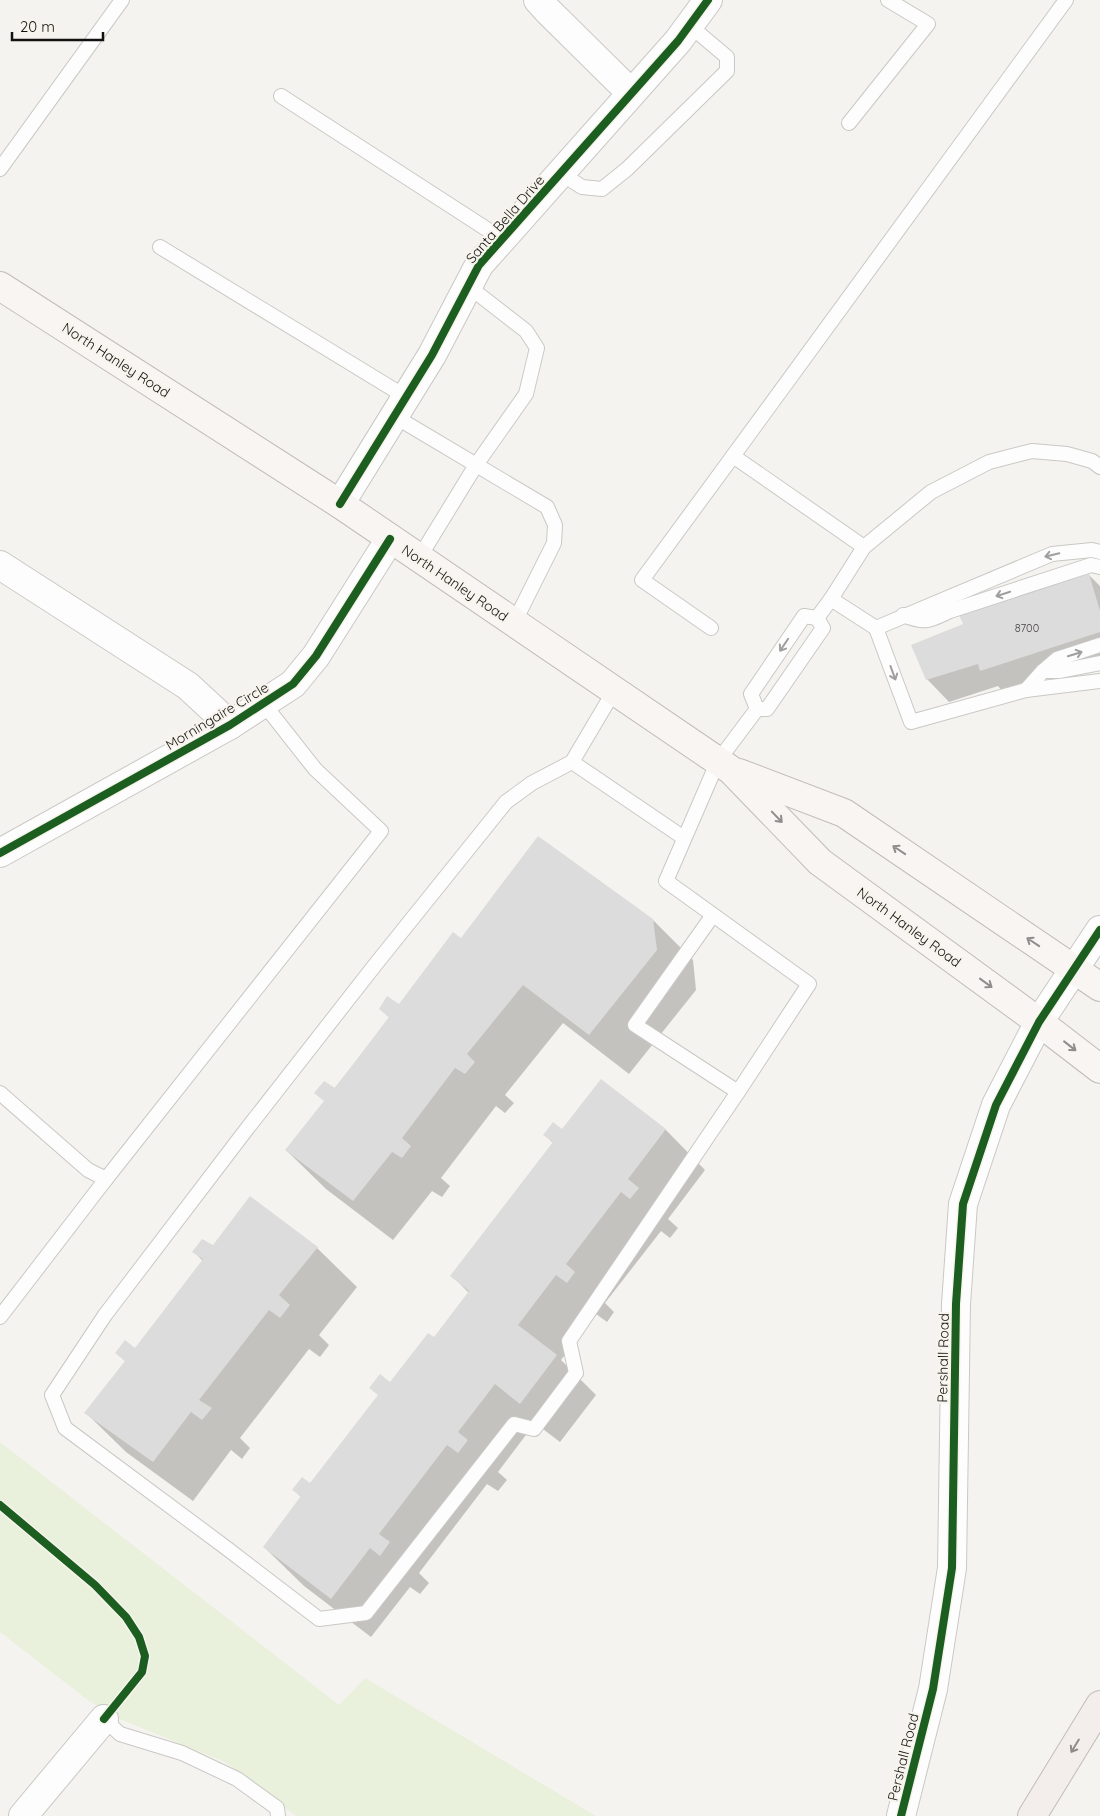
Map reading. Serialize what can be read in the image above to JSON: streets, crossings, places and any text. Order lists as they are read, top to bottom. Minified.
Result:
{"streets":{"main road":["North Hanley Road"],"street":["Santa Bella Drive","Morningaire Circle","Pershall Road"]},"crossings":[["Santa Bella Drive","North Hanley Road"],["North Hanley Road","Morningaire Circle"],["North Hanley Road","Pershall Road"]],"house_numbers":["8700"],"scale_bar":"20 m"}
